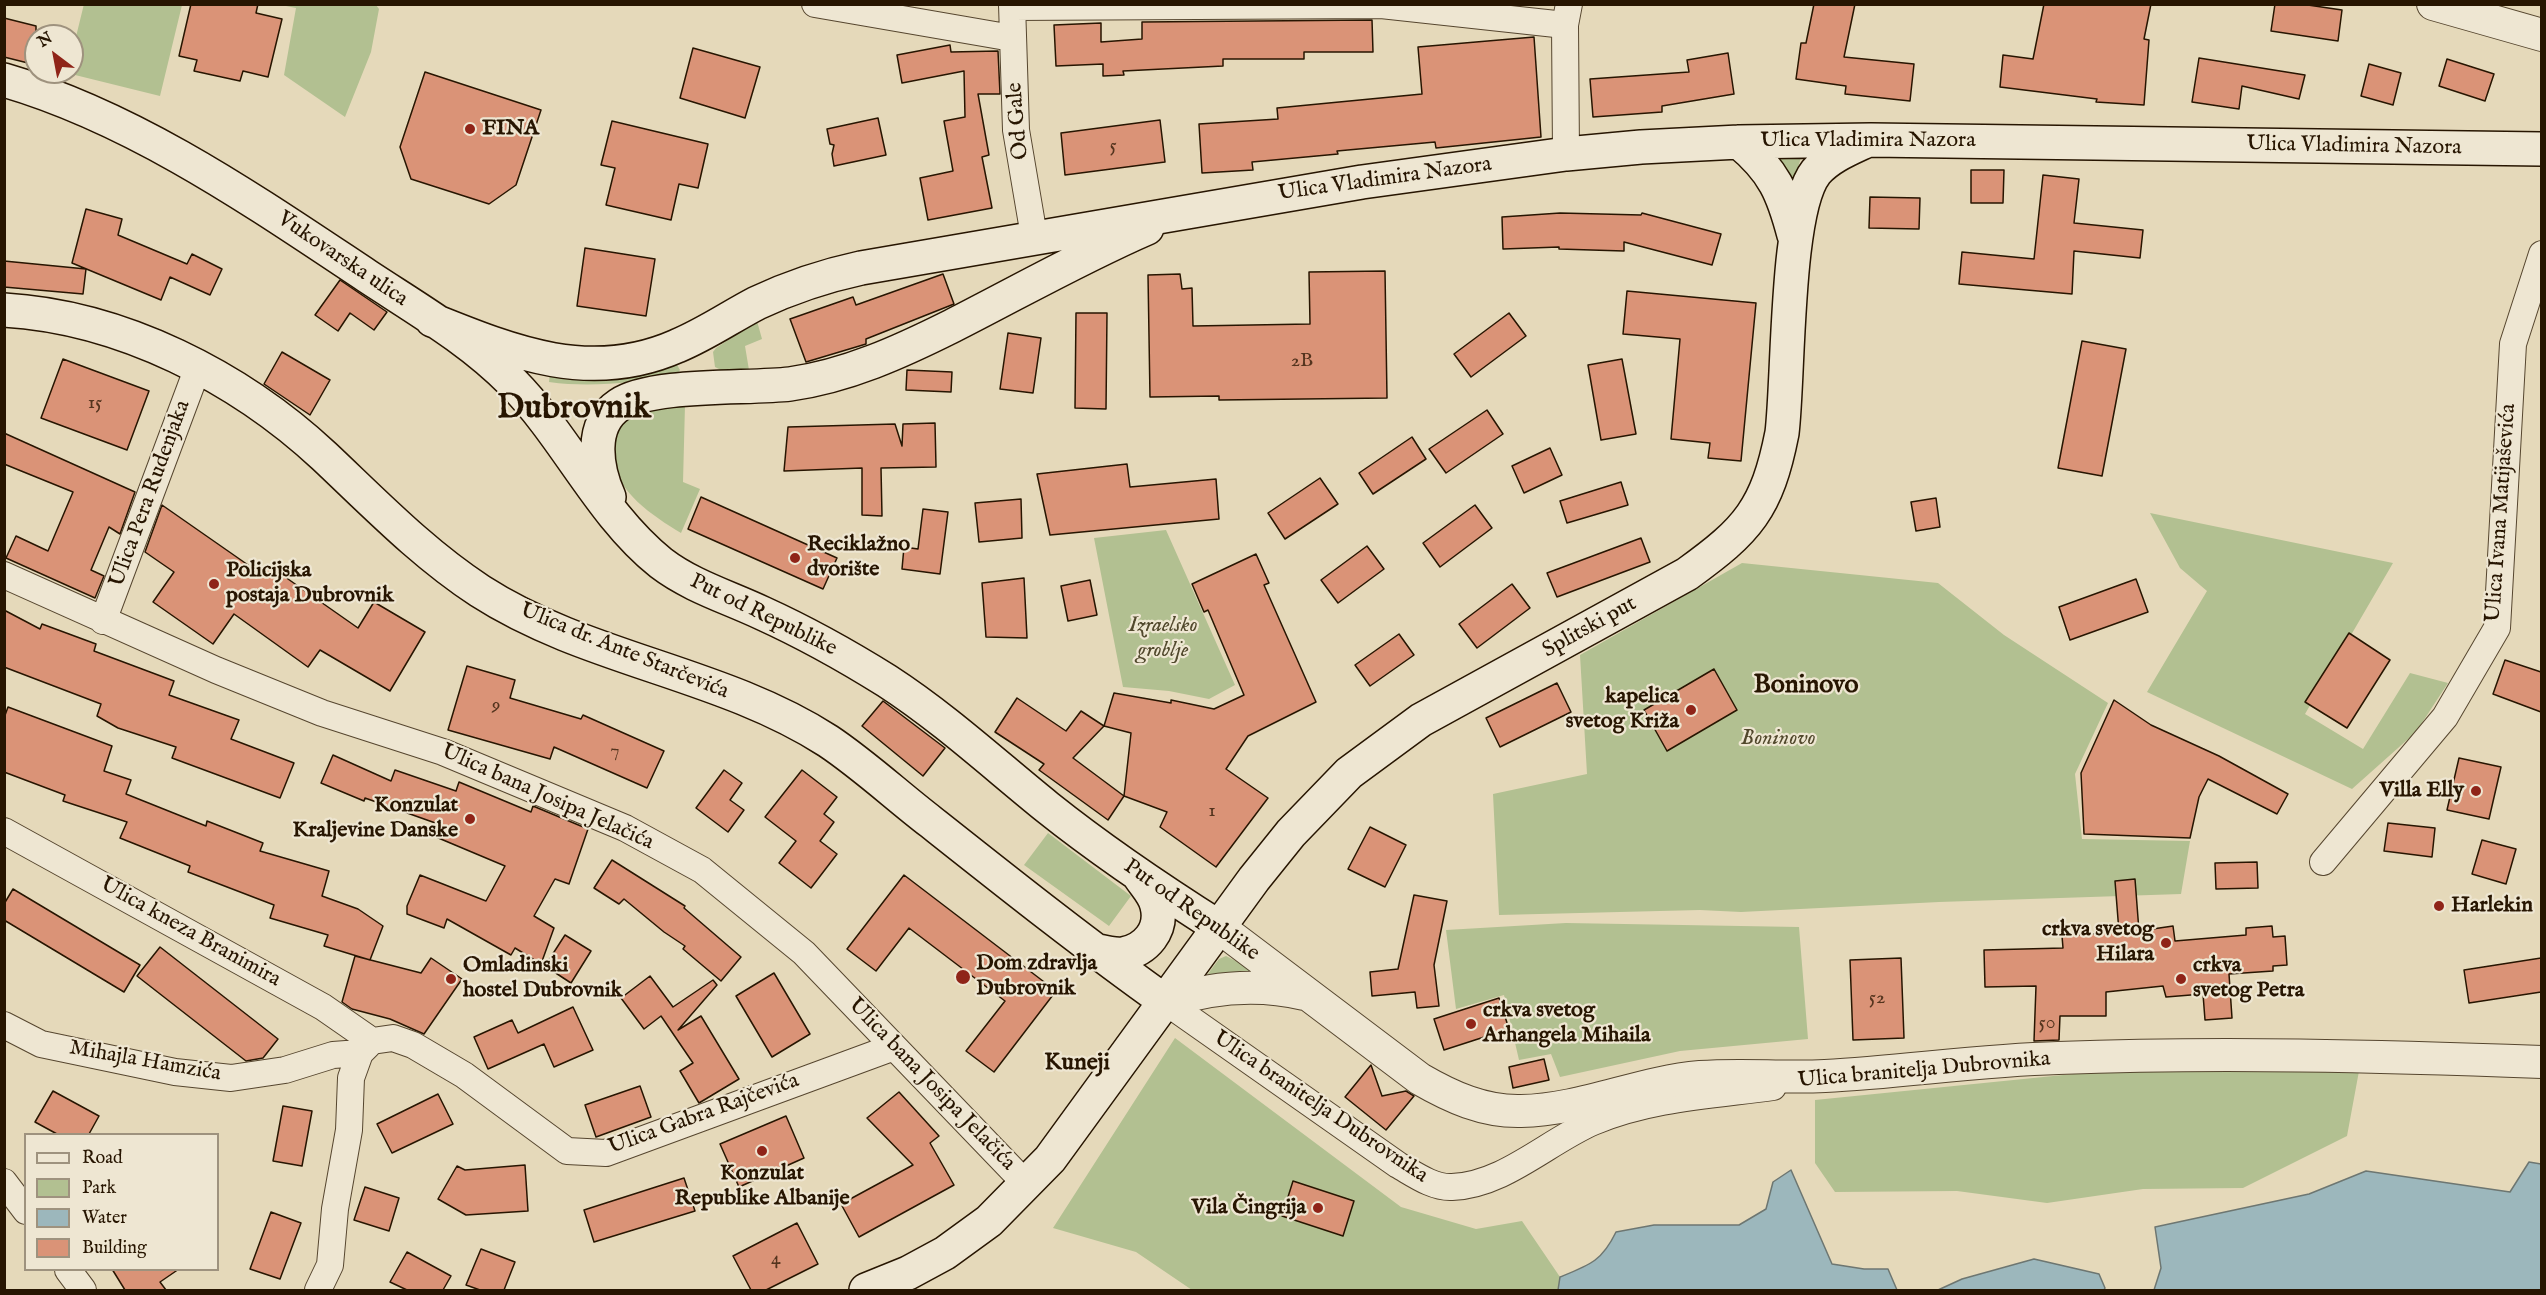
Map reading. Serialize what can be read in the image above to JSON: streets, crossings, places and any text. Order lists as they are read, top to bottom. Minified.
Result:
{"streets":{"main road":["Ulica Vladimira Nazora","Vukovarska ulica","Put od Republike","Splitski put","Ulica dr. Ante Starčevića"],"street":["Od Gale","Ulica Pera Rudenjaka","Ulica Ivana Matijaševića","Ulica bana Josipa Jelačića","Ulica kneza Branimira","Mihajla Hamzića","Ulica branitelja Dubrovnika","Ulica Gabra Rajčevića"]},"crossings":[["Od Gale","Ulica Vladimira Nazora"],["Ulica Vladimira Nazora","Vukovarska ulica"],["Ulica Vladimira Nazora","Put od Republike"],["Ulica Vladimira Nazora","Splitski put"],["Vukovarska ulica","Put od Republike"],["Ulica Pera Rudenjaka","Ulica dr. Ante Starčevića"],["Ulica Pera Rudenjaka","Ulica bana Josipa Jelačića"],["Put od Republike","Splitski put"],["Put od Republike","Ulica branitelja Dubrovnika"],["Splitski put","Ulica dr. Ante Starčevića"],["Splitski put","Ulica bana Josipa Jelačića"],["Splitski put","Ulica branitelja Dubrovnika"],["Ulica dr. Ante Starčevića","Ulica branitelja Dubrovnika"],["Ulica bana Josipa Jelačića","Ulica Gabra Rajčevića"],["Ulica kneza Branimira","Mihajla Hamzića"],["Ulica kneza Branimira","Ulica Gabra Rajčevića"],["Mihajla Hamzića","Ulica Gabra Rajčevića"]],"districts":["Dubrovnik","Boninovo","Kuneji"],"parks":["Izraelsko groblje","Boninovo"],"places":["FINA","Reciklažno dvorište","Policijska postaja Dubrovnik","kapelica svetog Križa","Villa Elly","Konzulat Kraljevine Danske","Harlekin","crkva svetog Hilara","Dom zdravlja Dubrovnik","Omladinski hostel Dubrovnik","crkva svetog Petra","crkva svetog Arhangela Mihaila","Konzulat Republike Albanije","Vila Čingrija"],"house_numbers":["5","2B","15","9","7","1","52","50","4"],"legend":["Road","Park","Water","Building"],"north":"top left"}
